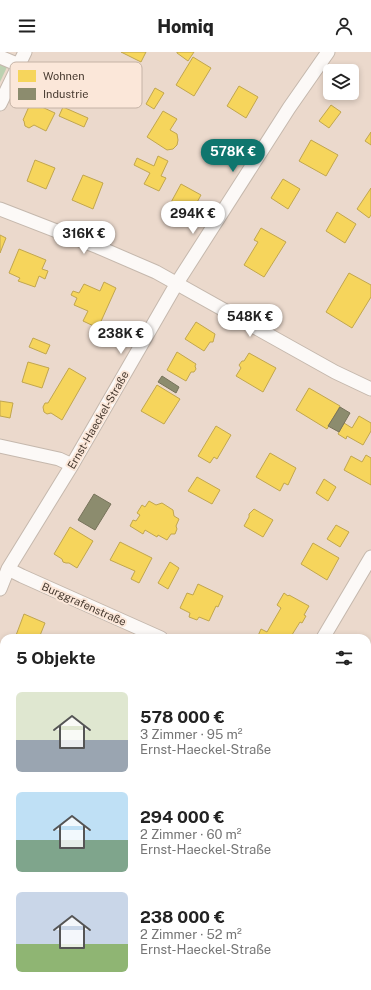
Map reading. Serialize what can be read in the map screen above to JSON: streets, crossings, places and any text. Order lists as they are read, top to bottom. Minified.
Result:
{"streets":{"street":["Ernst-Haeckel-Straße","Burggrafenstraße"]},"crossings":[["Ernst-Haeckel-Straße","Burggrafenstraße"]],"legend":["Wohnen","Industrie"],"page":{"header":"Homiq","price":["578K €","294K €","316K €","548K €","238K €"],"heading":"5 Objekte","list":[{"name":"578 000 €","note":"3 Zimmer · 95 m² · Ernst-Haeckel-Straße"},{"name":"294 000 €","note":"2 Zimmer · 60 m² · Ernst-Haeckel-Straße"},{"name":"238 000 €","note":"2 Zimmer · 52 m² · Ernst-Haeckel-Straße"}]}}
